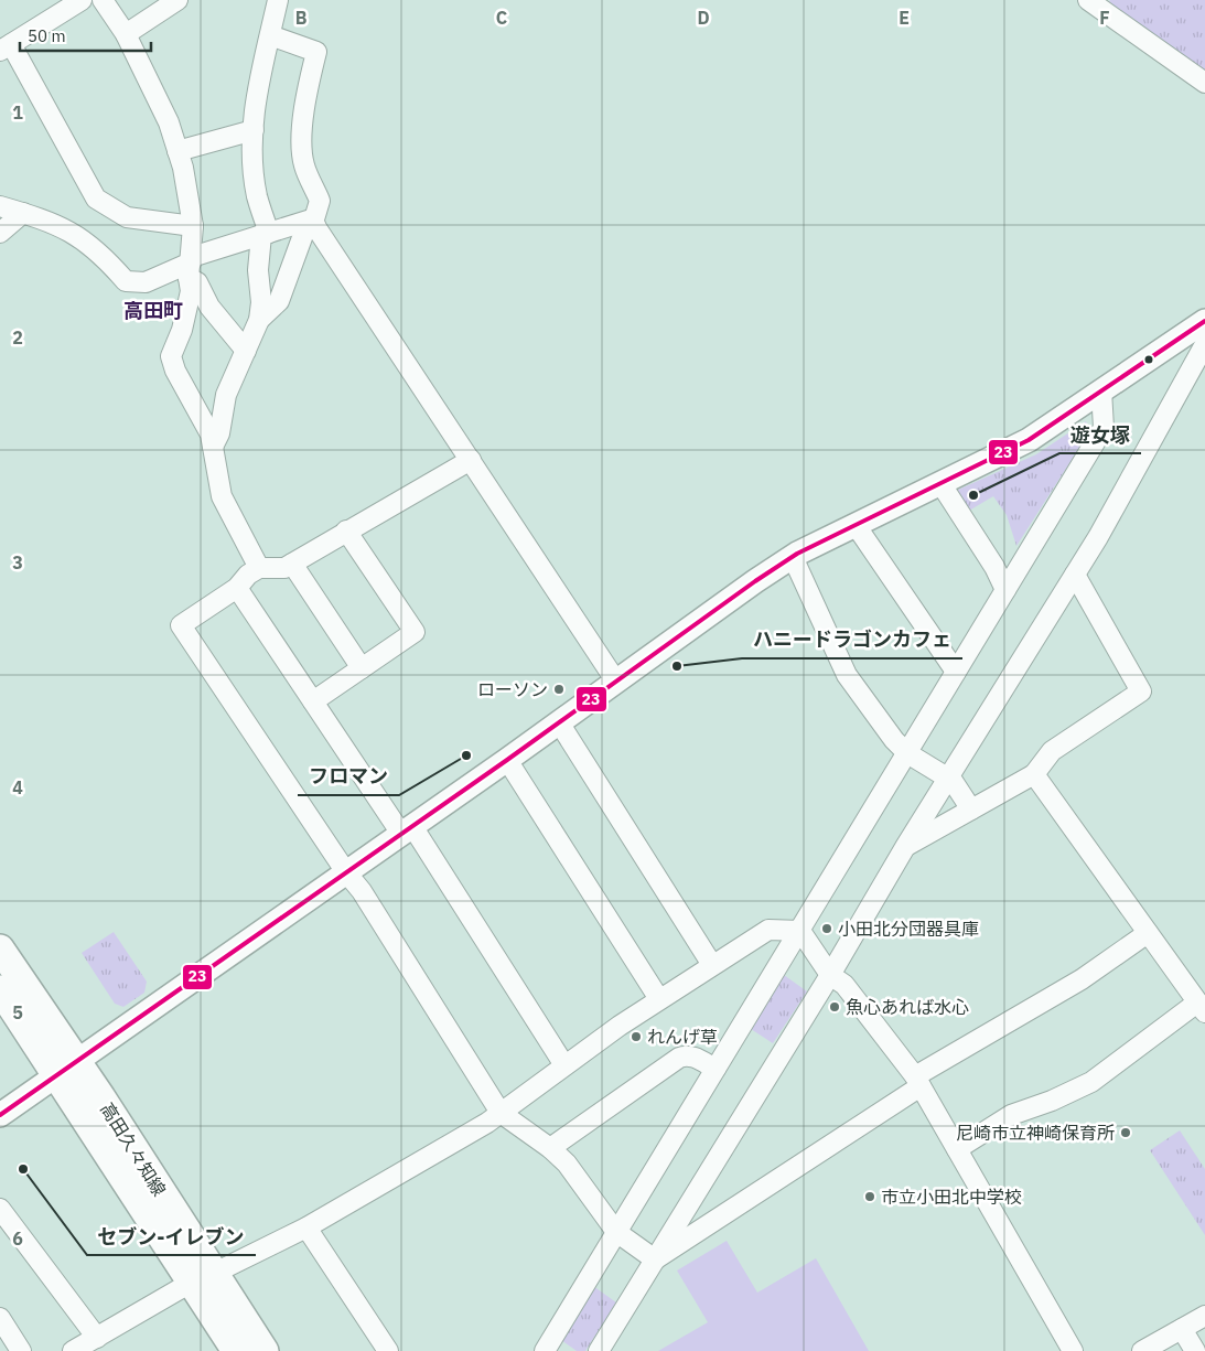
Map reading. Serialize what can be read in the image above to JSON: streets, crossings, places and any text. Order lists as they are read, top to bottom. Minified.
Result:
{"streets":{"main road":["高田久々知線"]},"districts":["高田町"],"places":["遊女塚","ハニードラゴンカフェ","ローソン","フロマン","小田北分団器具庫","魚心あれば水心","れんげ草","尼崎市立神崎保育所","セブン-イレブン","市立小田北中学校"],"lines":["transit line 23"],"scale_bar":"50 m","grid":{"columns":["B","C","D","E","F"],"rows":["1","2","3","4","5","6"]}}
